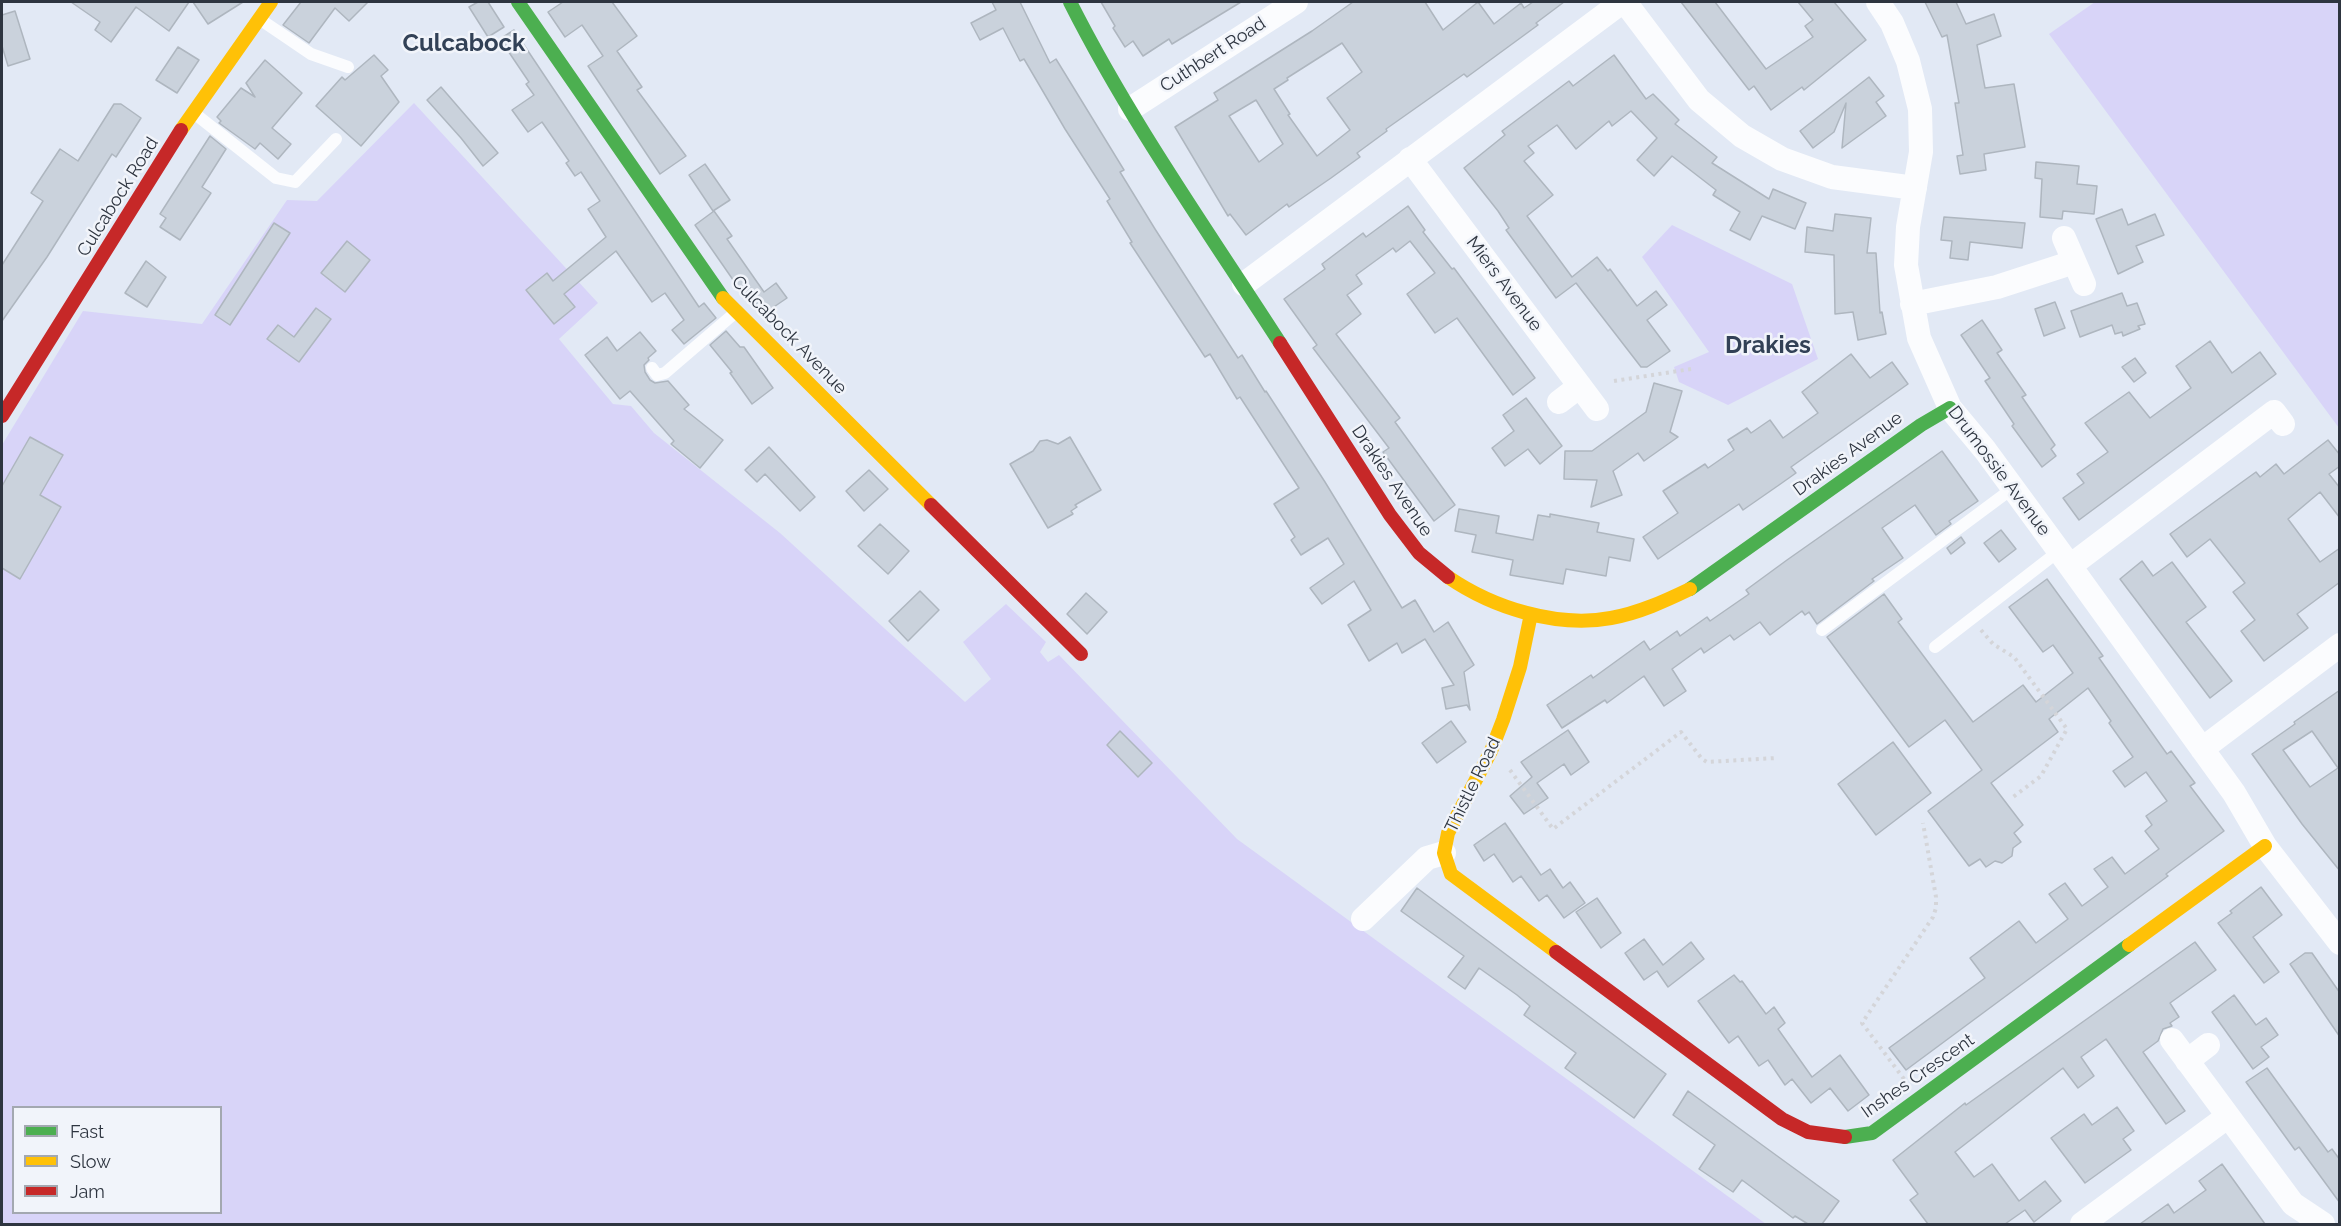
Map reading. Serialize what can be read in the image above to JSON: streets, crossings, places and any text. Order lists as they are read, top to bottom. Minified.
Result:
{"streets":{"street":["Cuthbert Road","Culcabock Road","Miers Avenue","Culcabock Avenue","Drakies Avenue","Drumossie Avenue","Thistle Road","Inshes Crescent"]},"crossings":[["Cuthbert Road","Drakies Avenue"],["Drakies Avenue","Drumossie Avenue"],["Drakies Avenue","Thistle Road"],["Drumossie Avenue","Inshes Crescent"],["Thistle Road","Inshes Crescent"]],"districts":["Culcabock","Drakies"],"legend":["Fast","Slow","Jam"]}
